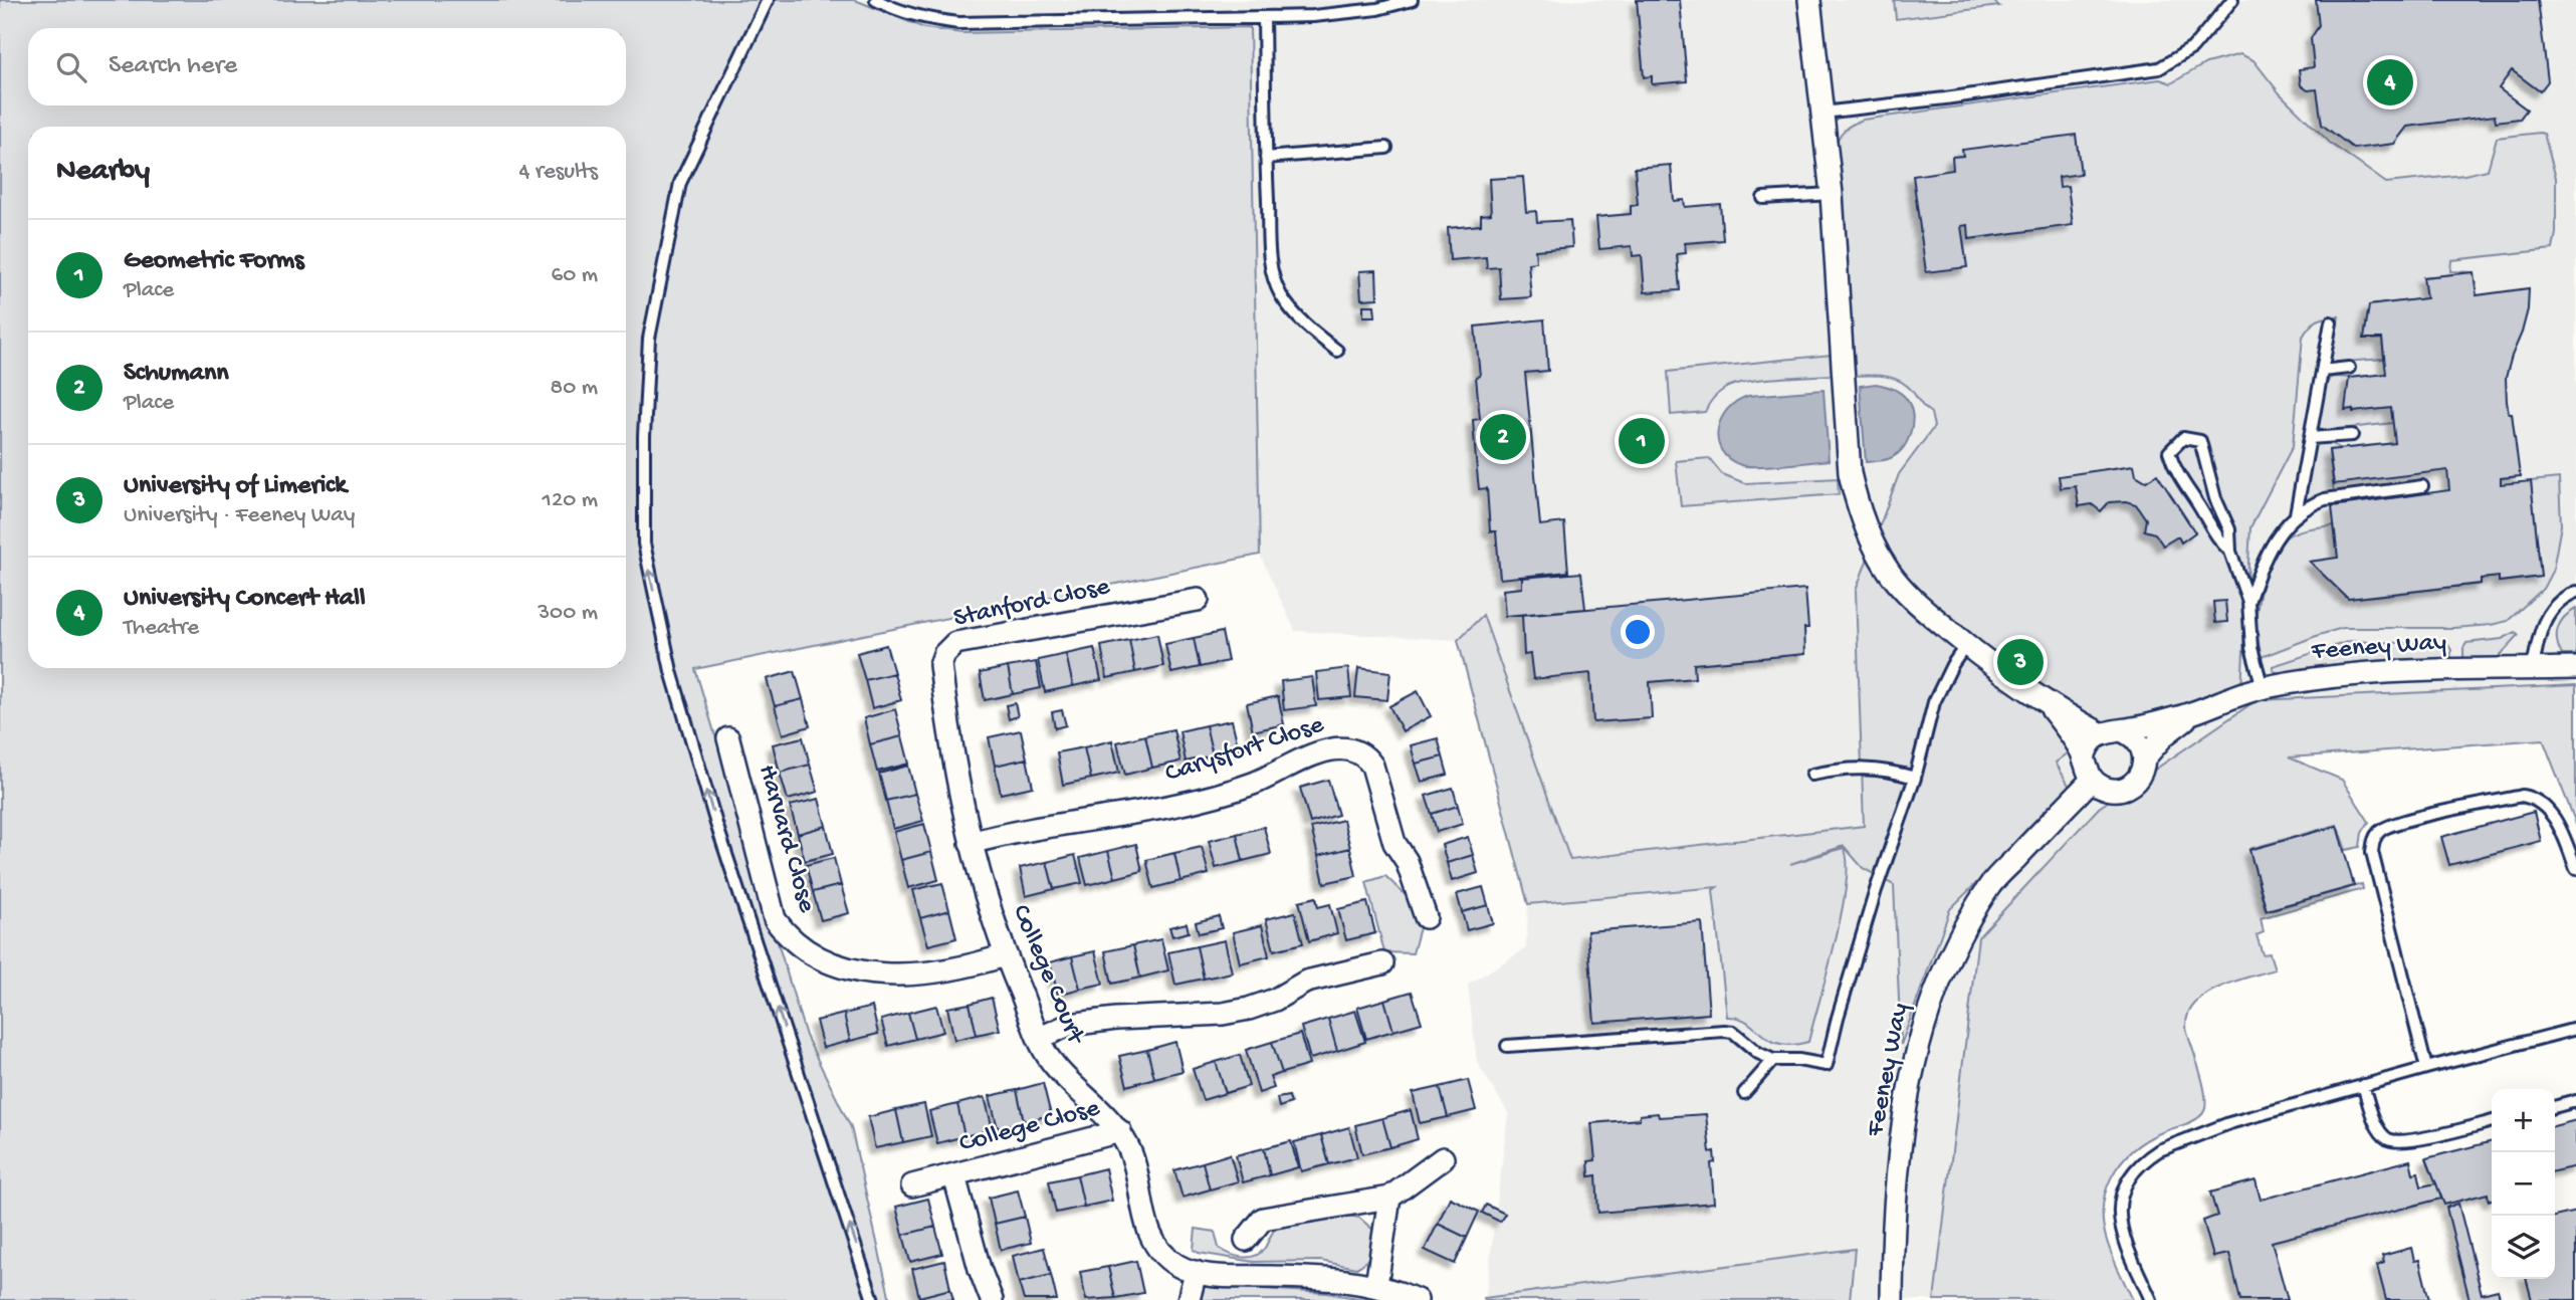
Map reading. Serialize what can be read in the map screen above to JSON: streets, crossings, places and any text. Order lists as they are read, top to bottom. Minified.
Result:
{"streets":{"street":["Stanford Close","Feeney Way","Carysfort Close","Harvard Close","College Court","College Close"]},"crossings":[["Stanford Close","Carysfort Close"],["Stanford Close","College Court"],["Carysfort Close","College Court"],["Harvard Close","College Court"],["College Court","College Close"]],"page":{"search":"Search here","pins":["4","2","1","3"],"heading":["Nearby","4 results"],"list":[{"mark":"1","name":"Geometric Forms","note":"Place","value":"60 m"},{"mark":"2","name":"Schumann","note":"Place","value":"80 m"},{"mark":"3","name":"University of Limerick","note":"University · Feeney Way","value":"120 m"},{"mark":"4","name":"University Concert Hall","note":"Theatre","value":"300 m"}],"map_buttons":["+","−"]}}
